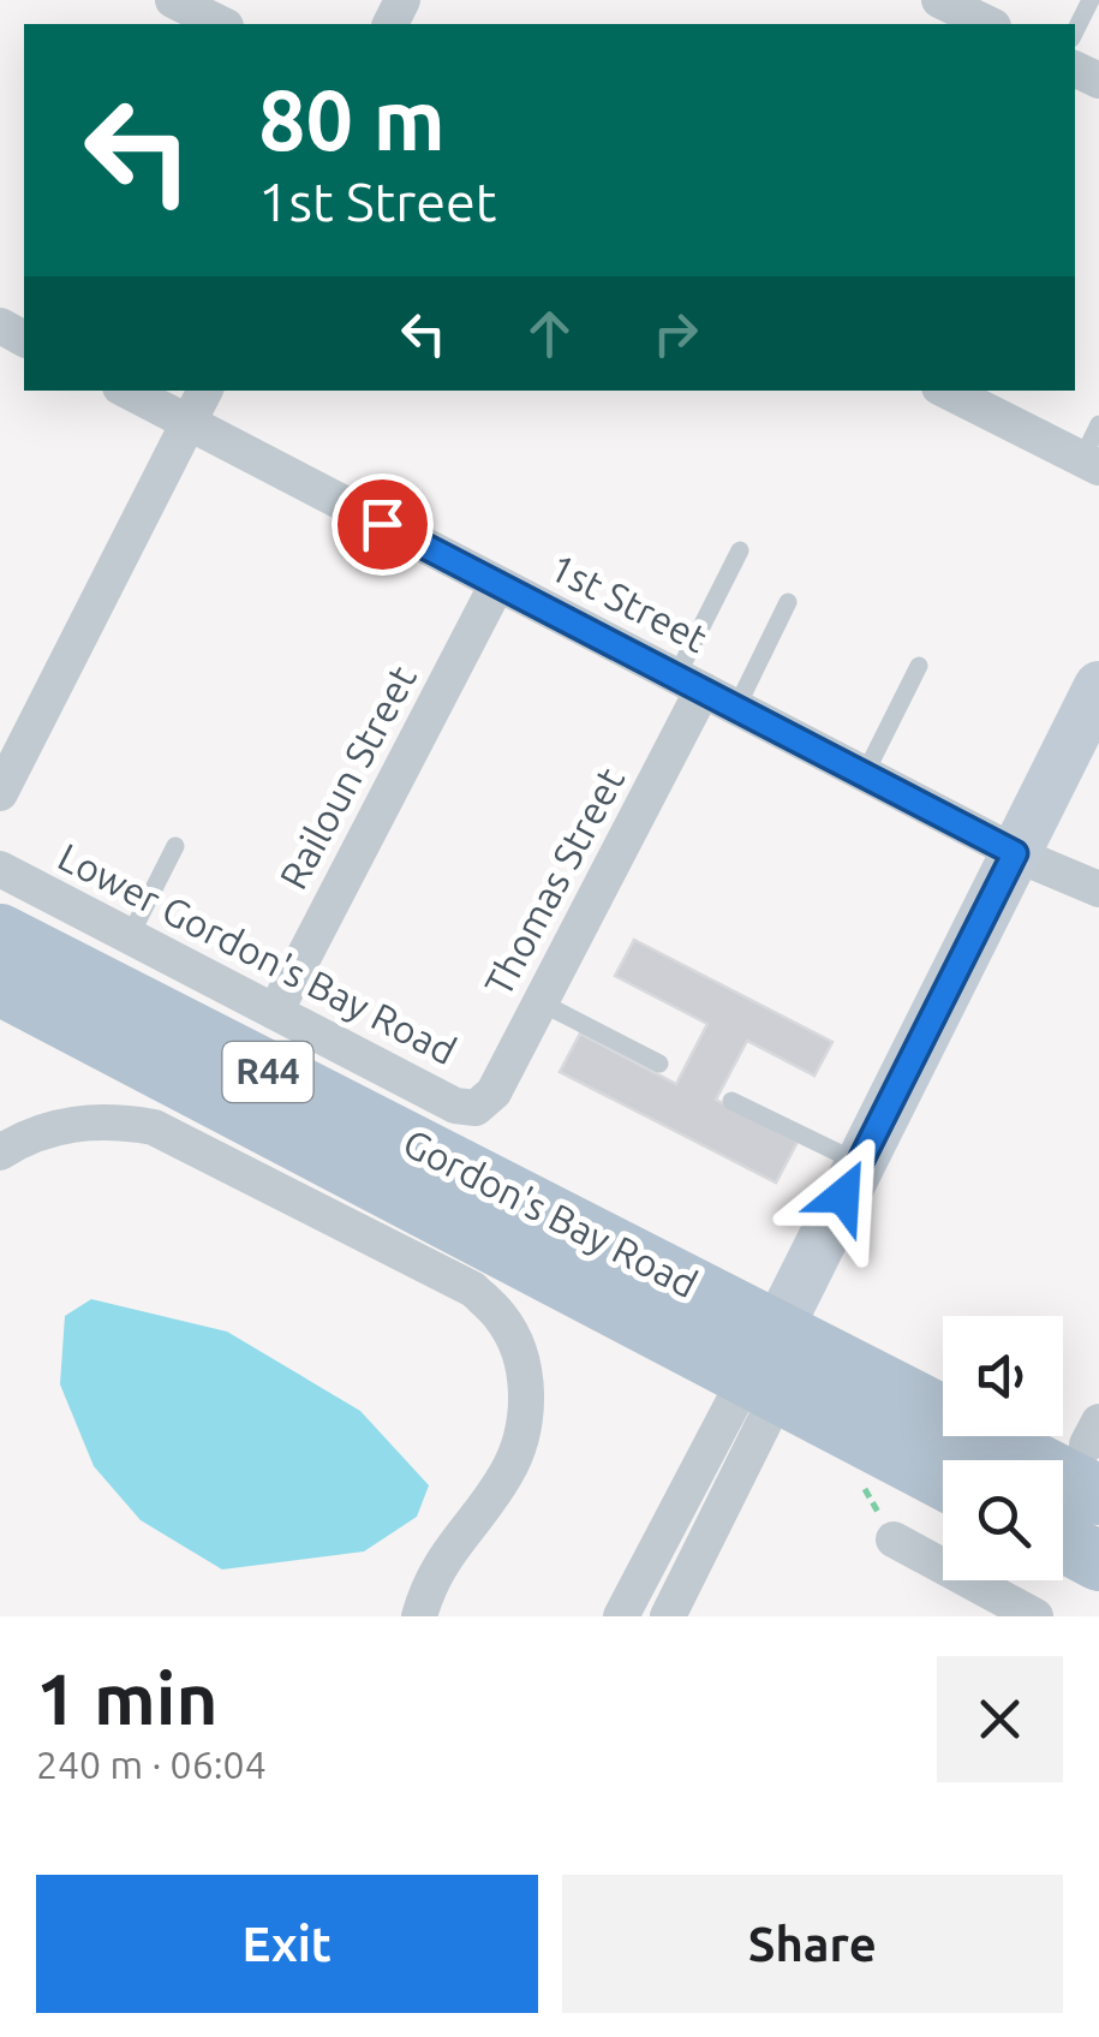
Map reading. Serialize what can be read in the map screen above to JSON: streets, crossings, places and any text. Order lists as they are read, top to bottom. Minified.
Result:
{"streets":{"main road":["R44","Gordon's Bay Road"],"street":["1st Street","Railoun Street","Thomas Street","Lower Gordon's Bay Road"]},"crossings":[["1st Street","Railoun Street"],["1st Street","Thomas Street"],["Railoun Street","Lower Gordon's Bay Road"],["Thomas Street","Lower Gordon's Bay Road"]],"page":{"turn":["80 m","1st Street"],"heading":["1 min","240 m · 06:04"],"buttons":["Exit","Share"]}}
